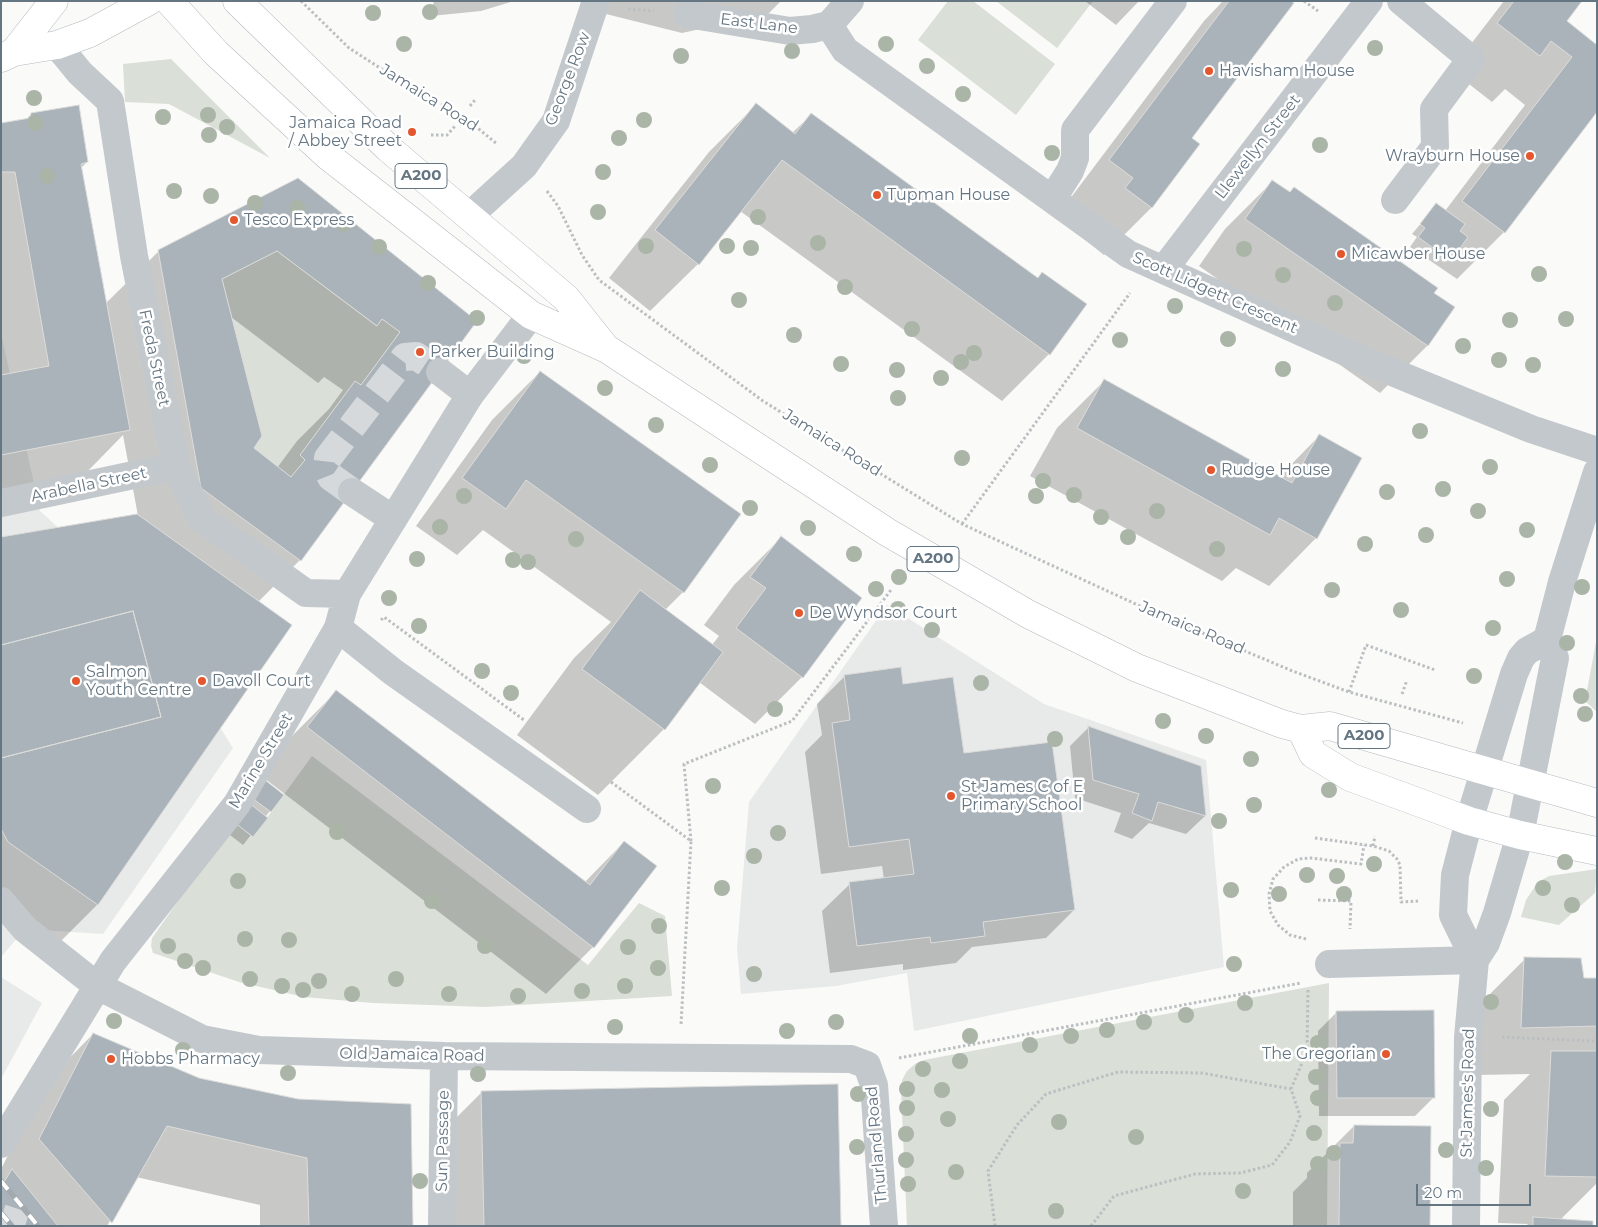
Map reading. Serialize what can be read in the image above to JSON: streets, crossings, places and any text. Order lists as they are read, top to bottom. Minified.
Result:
{"streets":{"main road":["A200"],"street":["East Lane","George Row","Llewellyn Street","Scott Lidgett Crescent","Freda Street","Arabella Street","Marine Street","Old Jamaica Road","St James's Road","Sun Passage","Thurland Road"],"path":["Jamaica Road"]},"crossings":[["East Lane","Scott Lidgett Crescent"],["George Row","Jamaica Road"],["George Row","A200"],["Llewellyn Street","Scott Lidgett Crescent"],["A200","Marine Street"],["A200","St James's Road"],["Freda Street","Arabella Street"],["Freda Street","Marine Street"],["Marine Street","Old Jamaica Road"],["Old Jamaica Road","Sun Passage"],["Old Jamaica Road","Thurland Road"]],"places":["Havisham House","Jamaica Road / Abbey Street","Wrayburn House","Tupman House","Tesco Express","Micawber House","Parker Building","Rudge House","De Wyndsor Court","Salmon Youth Centre","Davoll Court","St James C of E Primary School","The Gregorian","Hobbs Pharmacy"],"scale_bar":"20 m"}
